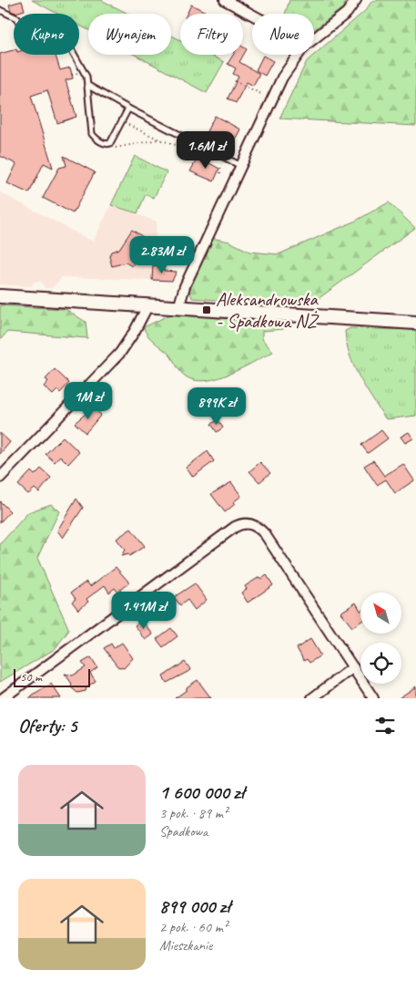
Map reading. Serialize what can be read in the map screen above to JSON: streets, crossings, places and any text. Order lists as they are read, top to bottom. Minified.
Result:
{"places":{"transit":["Aleksandrowska - Spadkowa NŻ"]},"scale_bar":"50 m","north":"top left","page":{"chip":["Kupno","Wynajem","Filtry","Nowe"],"price":["1.6M zł","2.83M zł","1M zł","899K zł","1.41M zł"],"scale":"50 m","heading":"Oferty: 5","list":[{"name":"1 600 000 zł","note":"3 pok. · 89 m² · Spadkowa"},{"name":"899 000 zł","note":"2 pok. · 60 m² · Mieszkanie"}]}}
